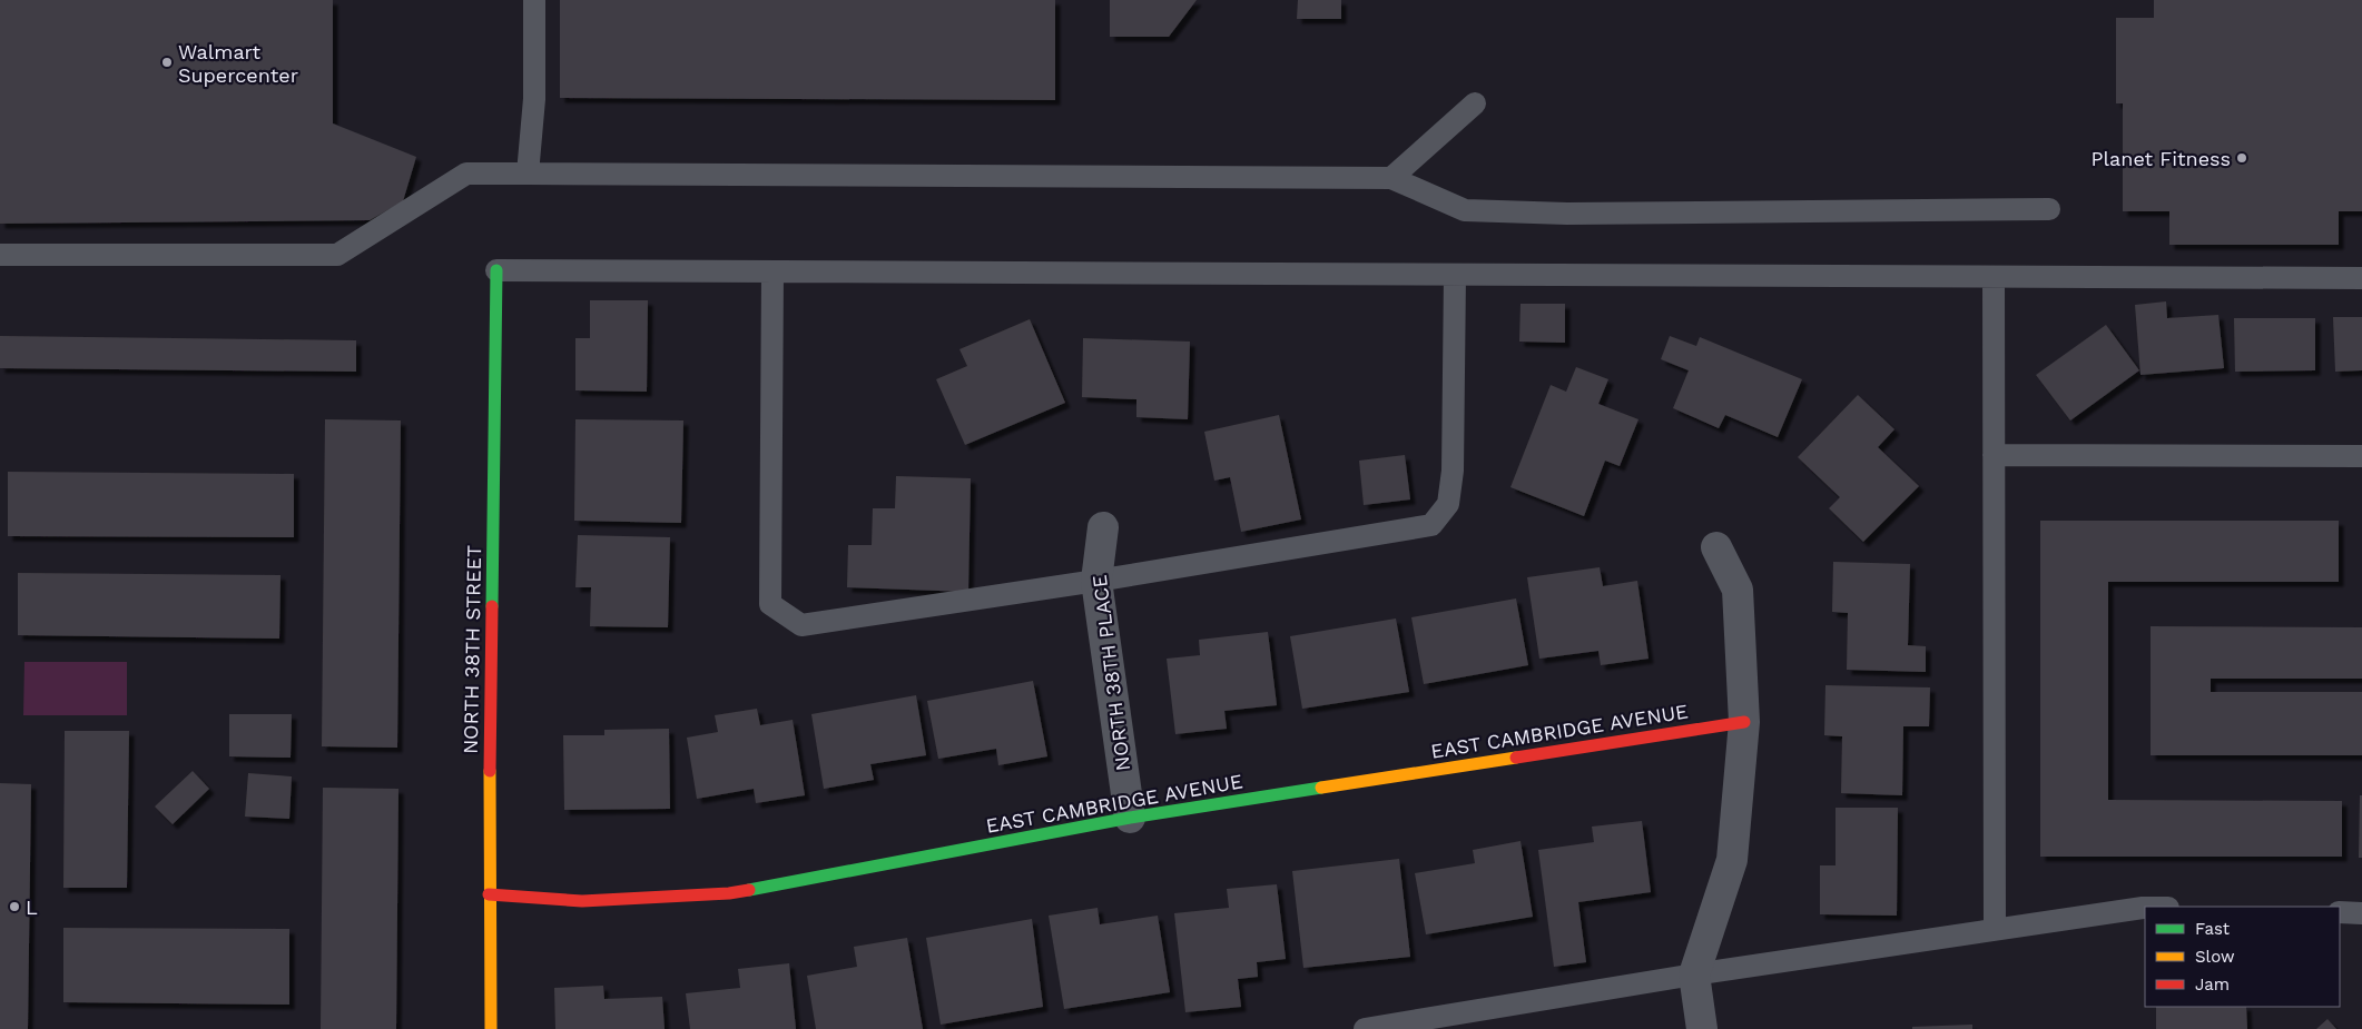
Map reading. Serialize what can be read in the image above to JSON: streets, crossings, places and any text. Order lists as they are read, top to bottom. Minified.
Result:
{"streets":{"street":["NORTH 38TH STREET","NORTH 38TH PLACE","EAST CAMBRIDGE AVENUE"]},"crossings":[["NORTH 38TH STREET","EAST CAMBRIDGE AVENUE"],["NORTH 38TH PLACE","EAST CAMBRIDGE AVENUE"]],"places":["Walmart Supercenter","Planet Fitness","L"],"legend":["Fast","Slow","Jam"]}
